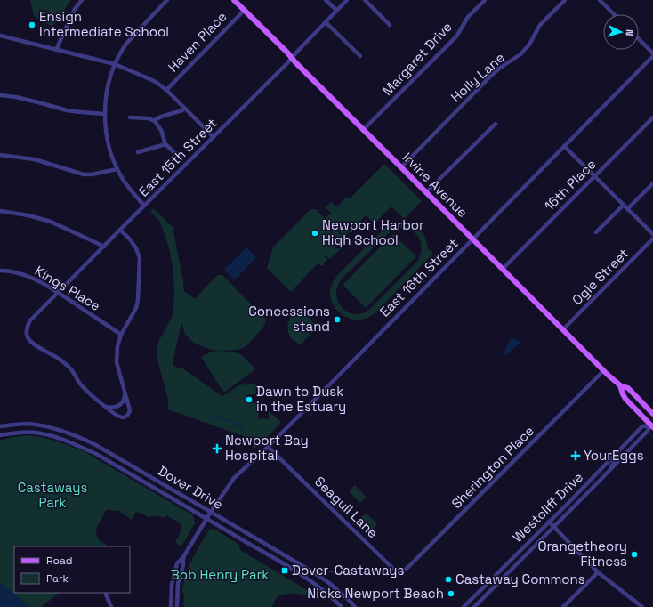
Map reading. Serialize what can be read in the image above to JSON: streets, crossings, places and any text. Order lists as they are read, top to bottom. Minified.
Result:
{"streets":{"main road":["Irvine Avenue"],"street":["Haven Place","Margaret Drive","Holly Lane","East 15th Street","16th Place","Ogle Street","East 16th Street","Kings Place","Sherington Place","Dover Drive","Seagull Lane","Westcliff Drive"]},"crossings":[["Haven Place","Irvine Avenue"],["Margaret Drive","Irvine Avenue"],["Holly Lane","Irvine Avenue"],["East 15th Street","Irvine Avenue"],["East 15th Street","Kings Place"],["Irvine Avenue","16th Place"],["Irvine Avenue","Ogle Street"],["Irvine Avenue","East 16th Street"],["Irvine Avenue","Sherington Place"],["Irvine Avenue","Westcliff Drive"],["East 16th Street","Dover Drive"],["East 16th Street","Seagull Lane"],["Sherington Place","Seagull Lane"]],"parks":["Castaways Park","Bob Henry Park"],"places":{"other":["Ensign Intermediate School","Newport Harbor High School","Concessions stand","Dawn to Dusk in the Estuary","Orangetheory Fitness","Castaway Commons","Nicks Newport Beach"],"health":["Newport Bay Hospital","YourEggs"],"transit":["Dover-Castaways"]},"legend":["Road","Park"],"north":"right"}
